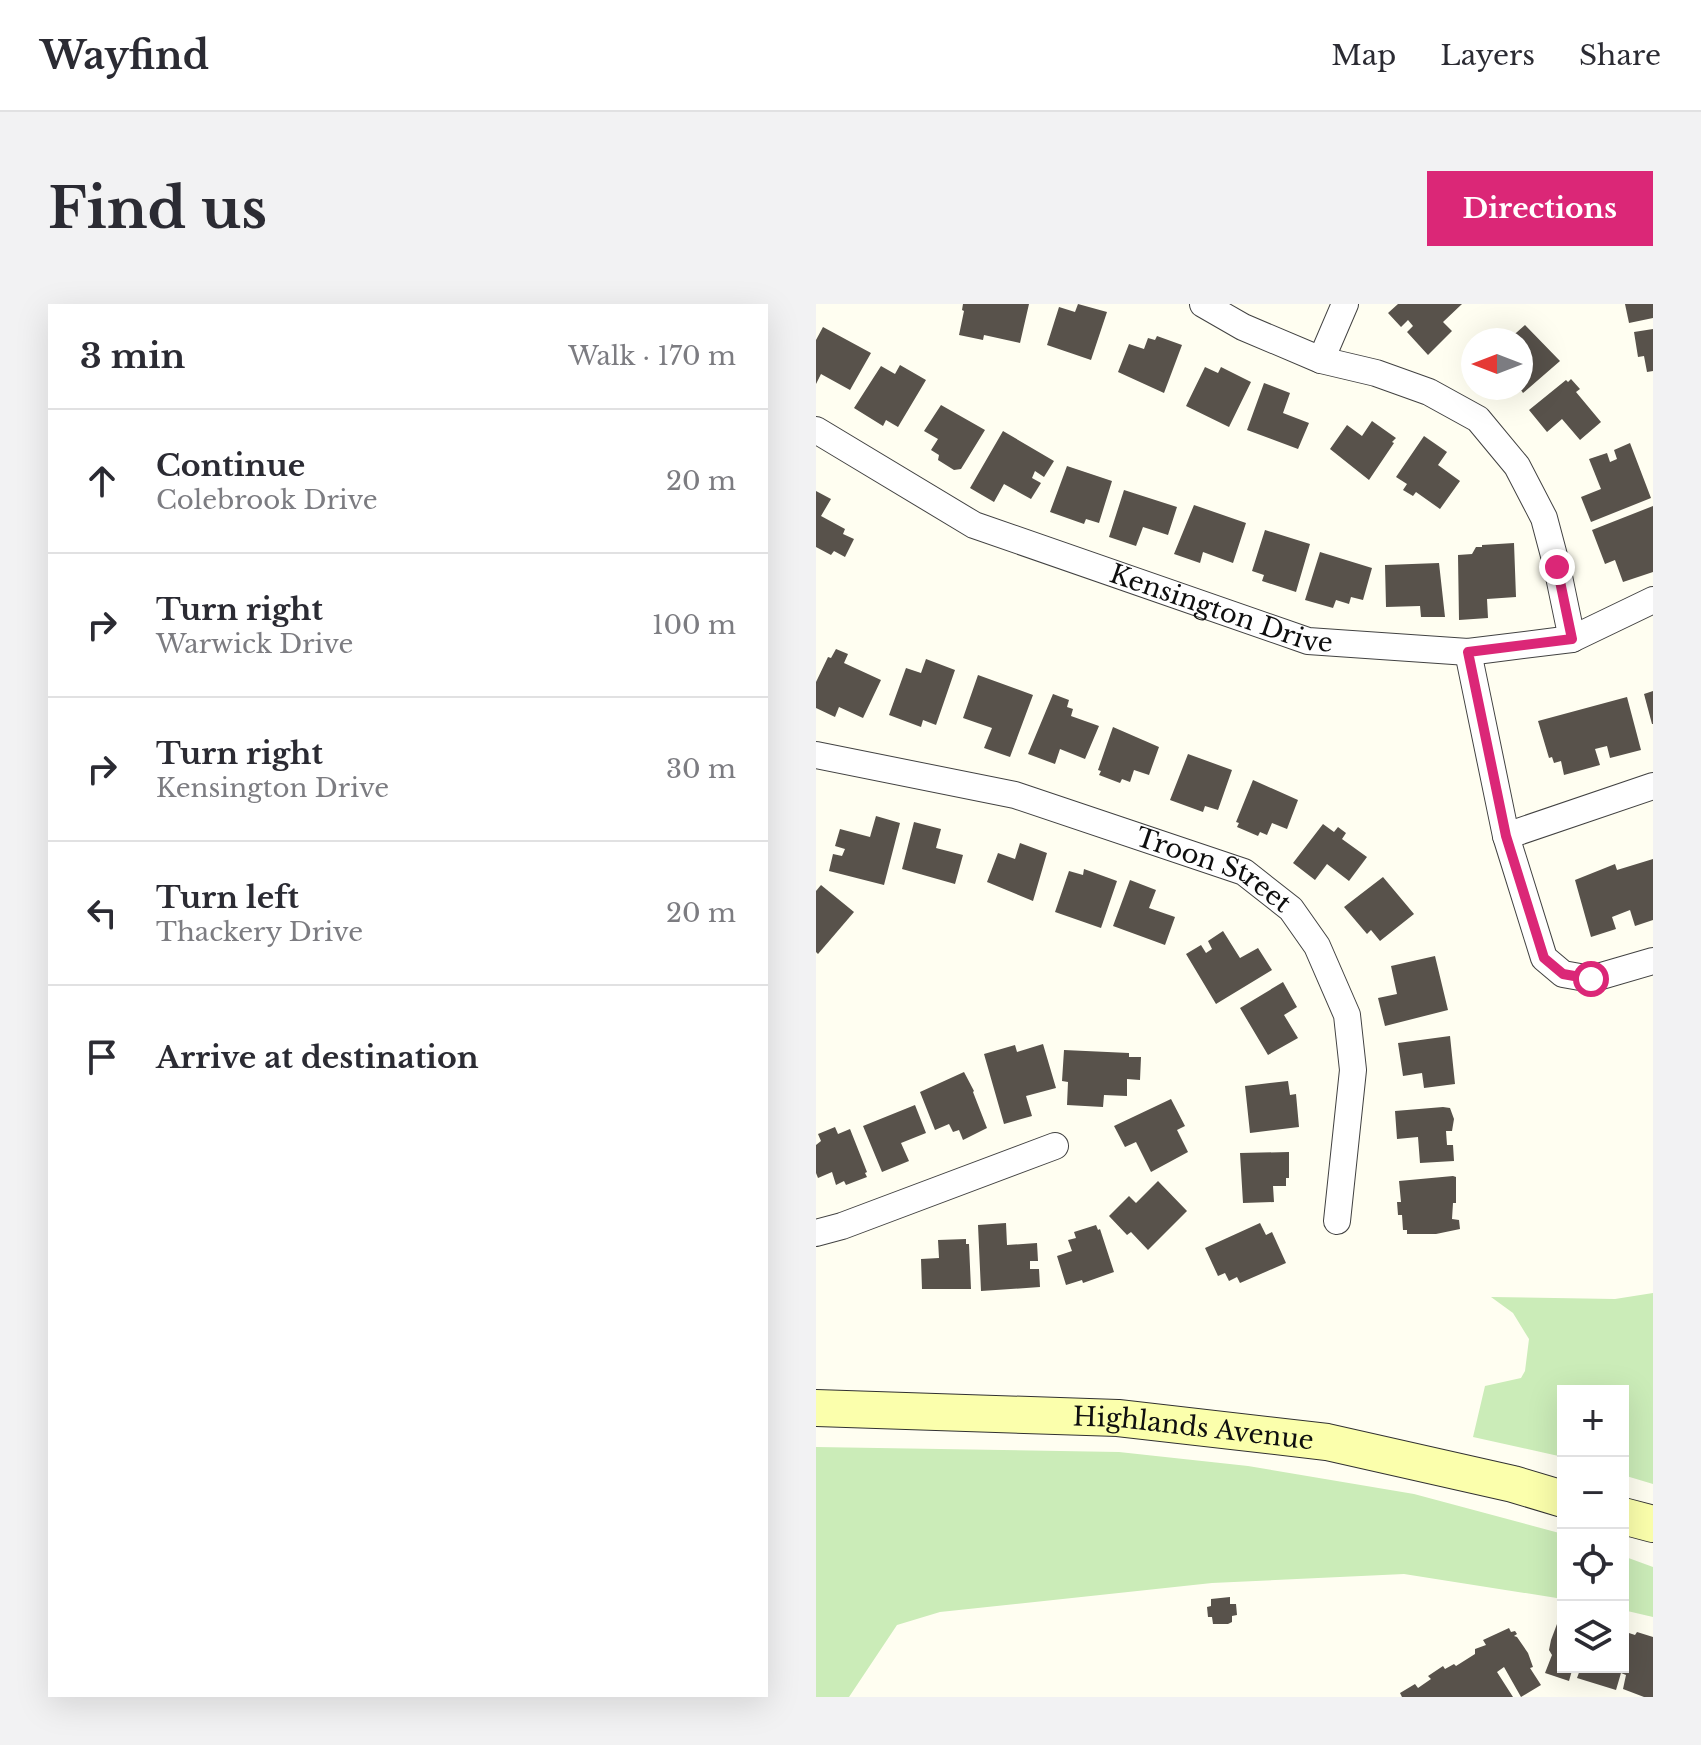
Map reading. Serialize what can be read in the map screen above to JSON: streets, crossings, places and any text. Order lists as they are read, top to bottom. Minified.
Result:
{"streets":{"main road":["Highlands Avenue"],"street":["Kensington Drive","Troon Street"]},"north":"left","page":{"header":"Wayfind","nav":["Map","Layers","Share"],"buttons":"Directions","title":"Find us","heading":["3 min","Walk · 170 m"],"list":[["Continue","Colebrook Drive","20 m"],["Turn right","Warwick Drive","100 m"],["Turn right","Kensington Drive","30 m"],["Turn left","Thackery Drive","20 m"],"Arrive at destination"],"map_buttons":["+","−"]}}
